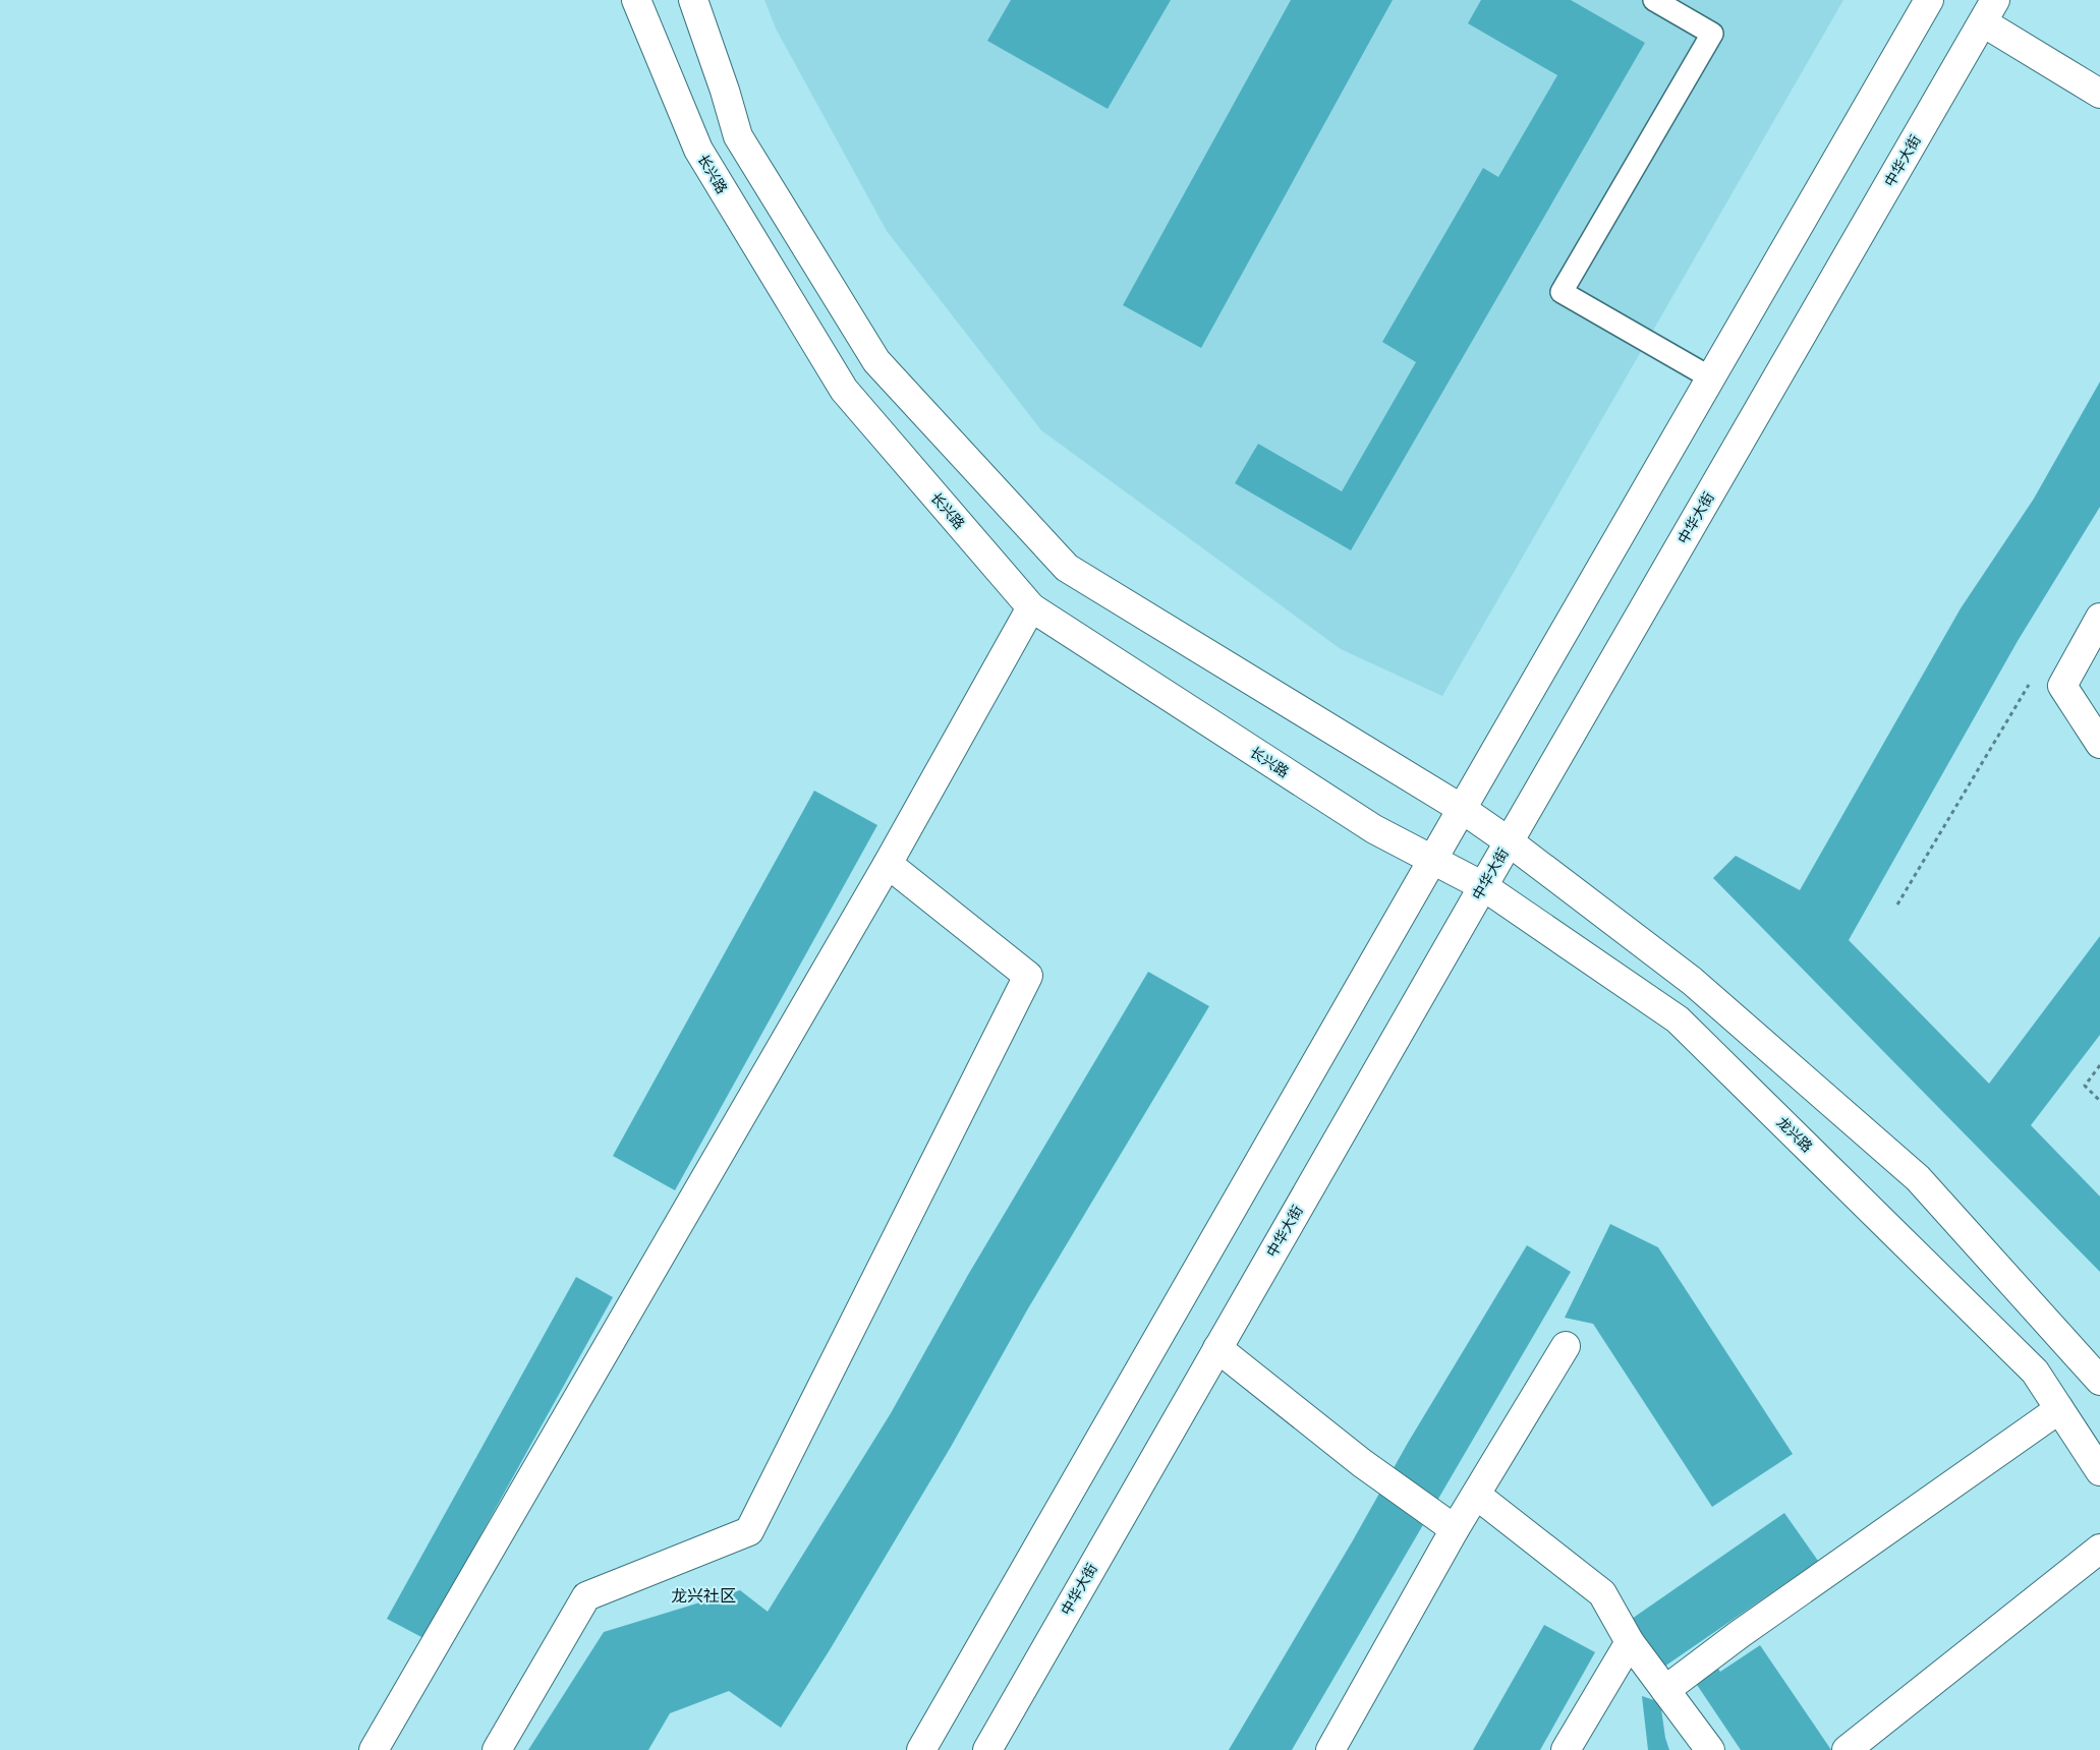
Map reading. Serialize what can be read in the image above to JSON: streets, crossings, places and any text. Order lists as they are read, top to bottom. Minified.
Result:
{"streets":{"street":["中华大街","长兴路","龙兴路"]},"crossings":[["中华大街","龙兴路"],["长兴路","龙兴路"]],"districts":["龙兴社区"]}
